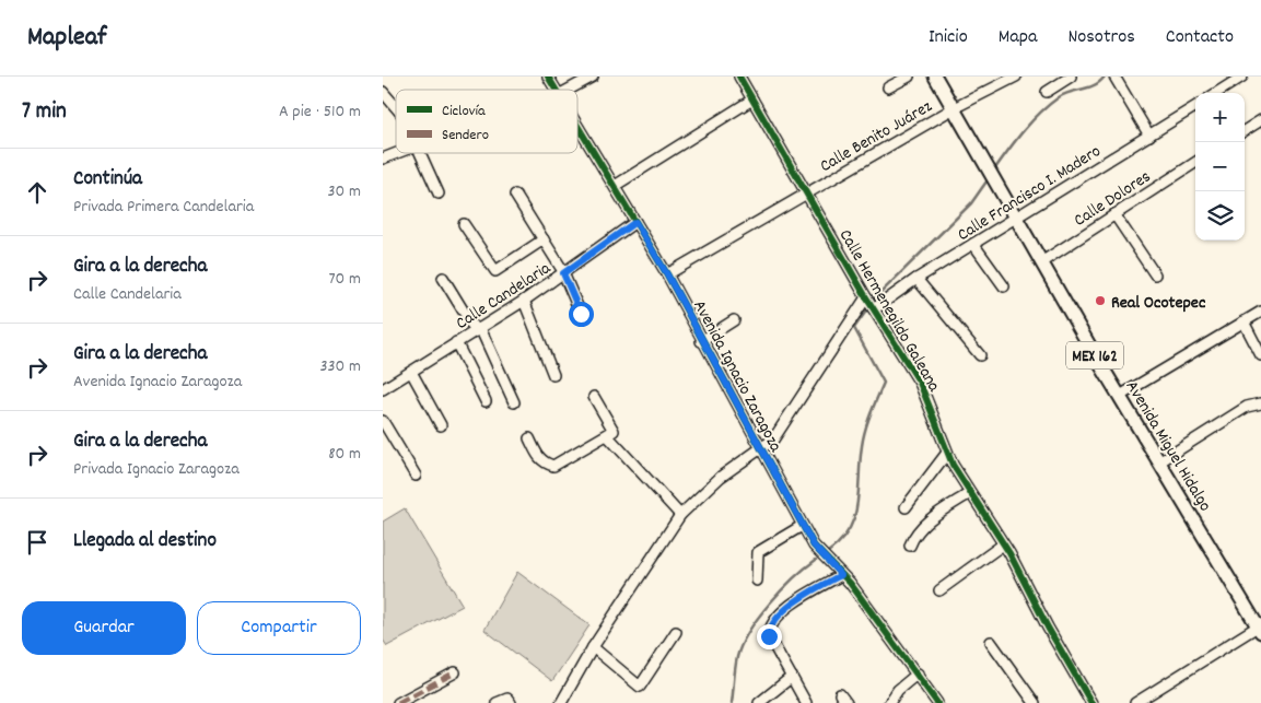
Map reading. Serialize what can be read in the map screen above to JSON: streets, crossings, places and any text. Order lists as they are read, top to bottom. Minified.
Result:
{"streets":{"main road":["MEX 162","Avenida Miguel Hidalgo"],"street":["Calle Benito Juárez","Calle Francisco I. Madero","Calle Dolores","Calle Candelaria","Calle Hermenegildo Galeana","Avenida Ignacio Zaragoza"]},"crossings":[["Calle Benito Juárez","Calle Hermenegildo Galeana"],["Calle Benito Juárez","Avenida Ignacio Zaragoza"],["Calle Benito Juárez","Avenida Miguel Hidalgo"],["Calle Francisco I. Madero","Calle Hermenegildo Galeana"],["Calle Francisco I. Madero","Avenida Miguel Hidalgo"],["Calle Dolores","Avenida Miguel Hidalgo"],["Calle Candelaria","Avenida Ignacio Zaragoza"]],"places":["Real Ocotepec"],"legend":["Ciclovía","Sendero"],"page":{"header":"Mapleaf","nav":["Inicio","Mapa","Nosotros","Contacto"],"heading":["7 min","A pie · 510 m"],"map_buttons":["+","−"],"list":[["Continúa","Privada Primera Candelaria","30 m"],["Gira a la derecha","Calle Candelaria","70 m"],["Gira a la derecha","Avenida Ignacio Zaragoza","330 m"],["Gira a la derecha","Privada Ignacio Zaragoza","80 m"],"Llegada al destino"],"buttons":["Guardar","Compartir"]}}
